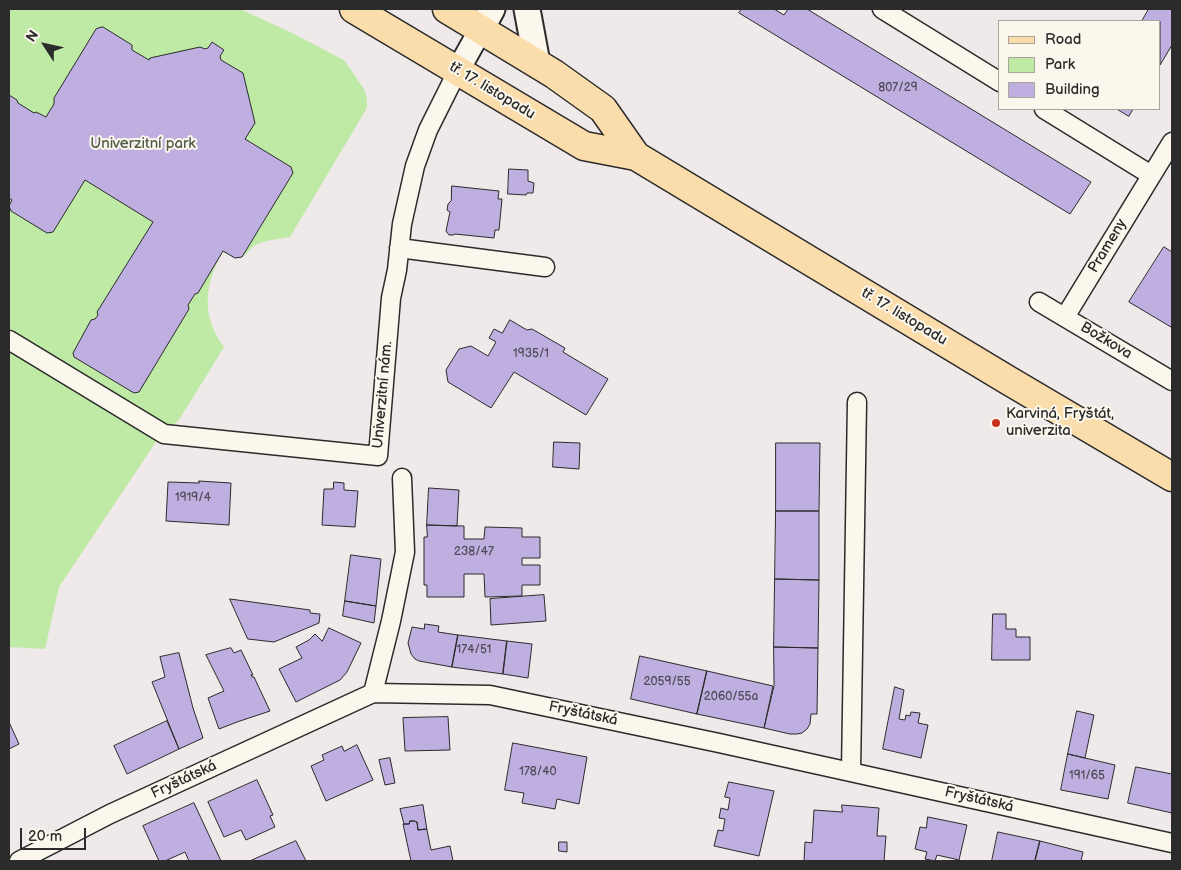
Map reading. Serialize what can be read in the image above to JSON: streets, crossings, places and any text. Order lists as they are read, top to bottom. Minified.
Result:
{"streets":{"main road":["tř. 17. listopadu"],"street":["Prameny","Božkova","Univerzitní nám.","Fryštátská"]},"crossings":[["tř. 17. listopadu","Univerzitní nám."],["Prameny","Božkova"]],"parks":["Univerzitní park"],"places":["Karviná, Fryštát, univerzita"],"house_numbers":["807/29","1935/1","1919/4","238/47","174/51","2059/55","2060/55a","178/40","191/65"],"legend":["Road","Park","Building"],"scale_bar":"20 m","north":"top left"}
